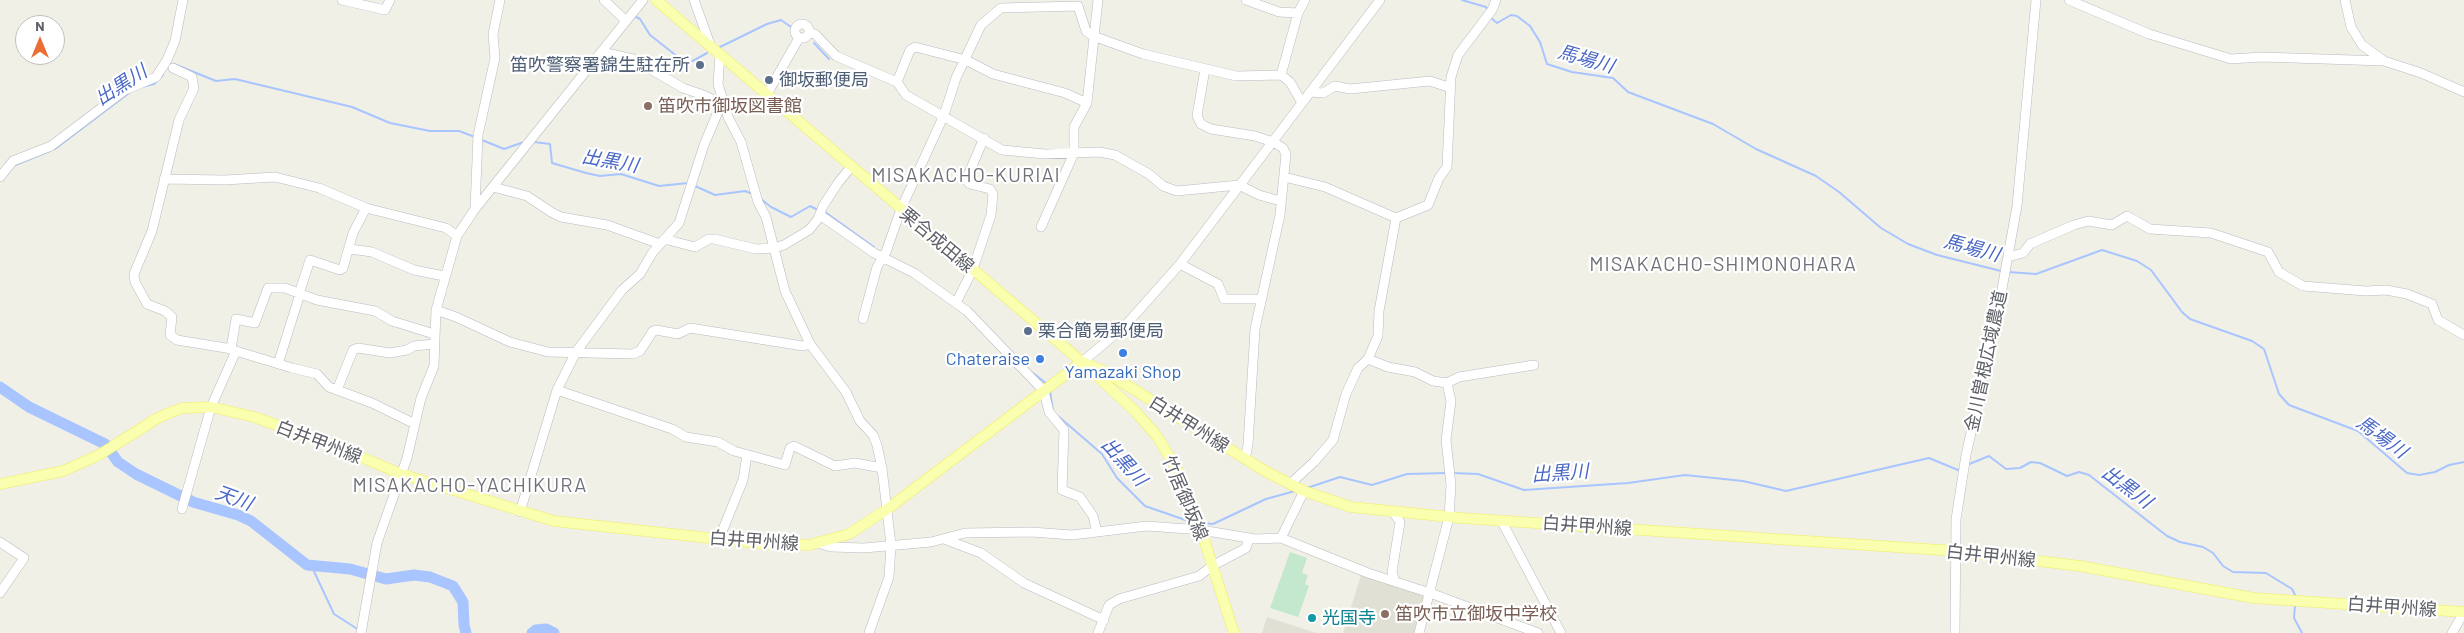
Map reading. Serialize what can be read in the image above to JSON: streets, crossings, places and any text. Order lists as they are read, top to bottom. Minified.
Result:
{"streets":{"main road":["栗合成田線","白井甲州線","竹居御坂線"],"street":["金川曽根広域農道"]},"crossings":[["栗合成田線","白井甲州線"],["栗合成田線","竹居御坂線"],["金川曽根広域農道","白井甲州線"],["白井甲州線","竹居御坂線"]],"districts":["MISAKACHO-KURIAI","MISAKACHO-SHIMONOHARA","MISAKACHO-YACHIKURA"],"water":["馬場川","出黒川","天川"],"places":["笛吹警察署錦生駐在所","御坂郵便局","笛吹市御坂図書館","栗合簡易郵便局","Yamazaki Shop","Chateraise","笛吹市立御坂中学校","光国寺"],"north":"top"}
